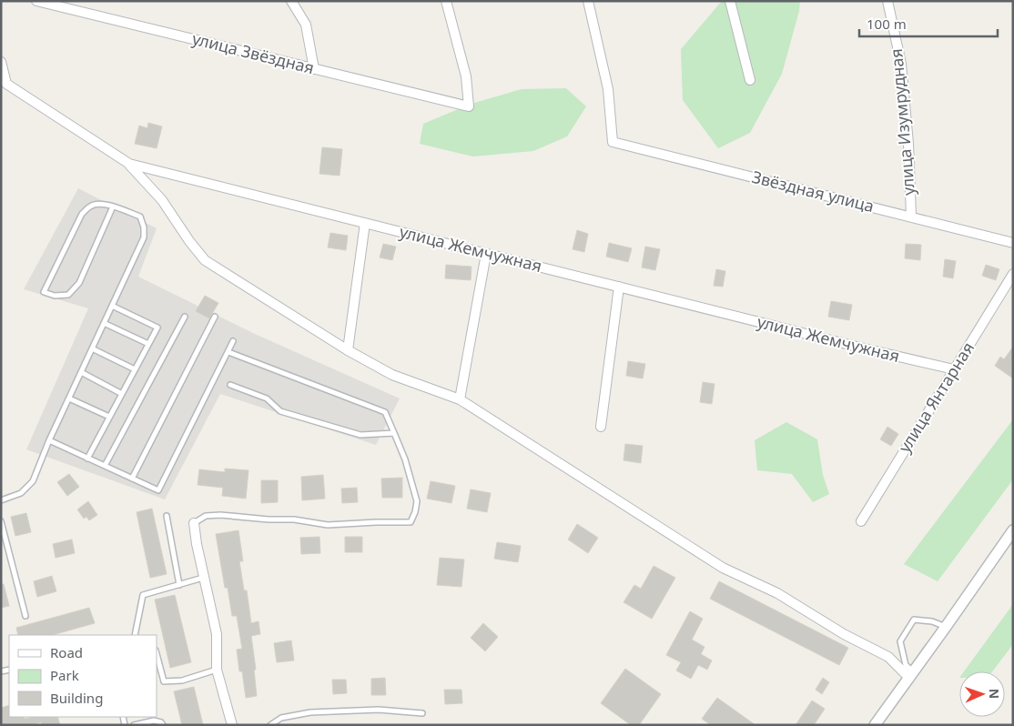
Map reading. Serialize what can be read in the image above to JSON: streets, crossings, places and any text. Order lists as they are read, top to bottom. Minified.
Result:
{"streets":{"street":["улица Звёздная","улица Изумрудная","Звёздная улица","улица Жемчужная","улица Янтарная"]},"crossings":[["улица Изумрудная","Звёздная улица"],["улица Жемчужная","улица Янтарная"]],"legend":["Road","Park","Building"],"scale_bar":"100 m","north":"right"}
